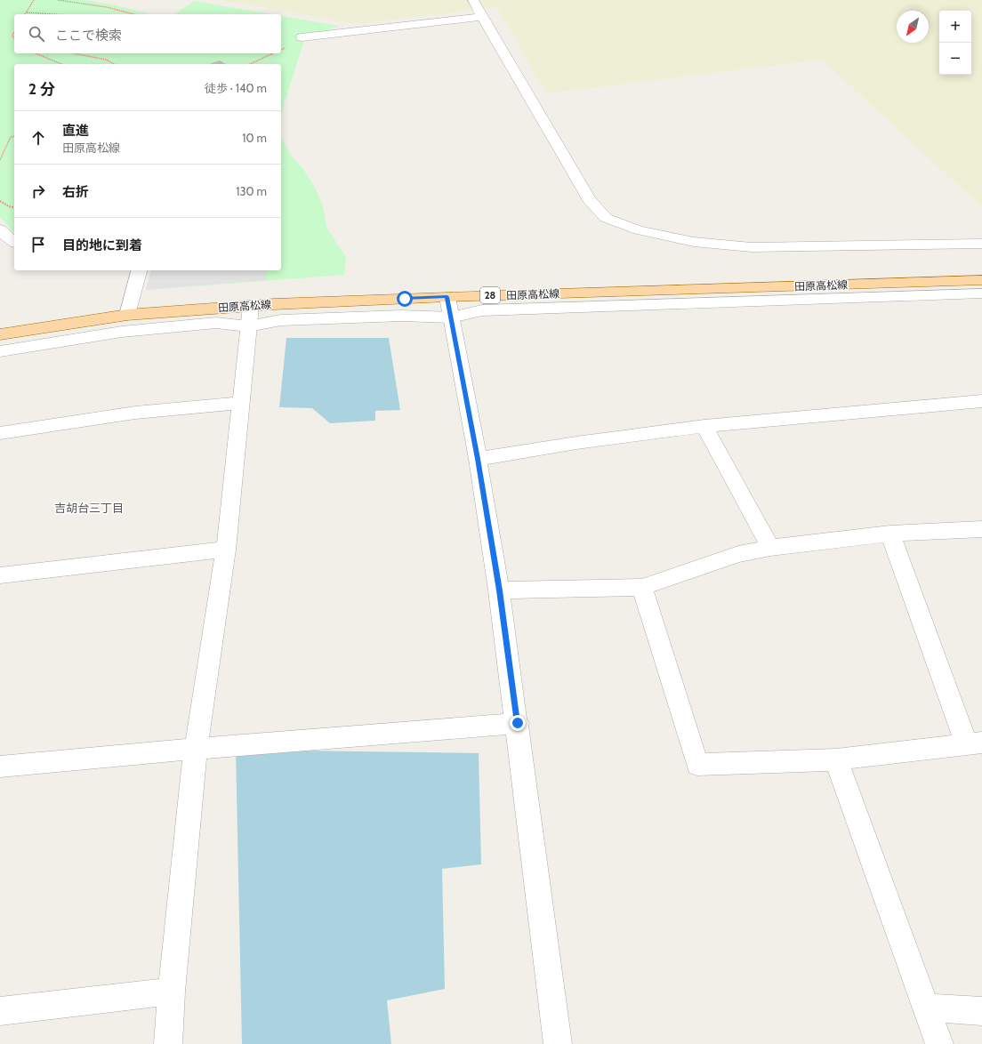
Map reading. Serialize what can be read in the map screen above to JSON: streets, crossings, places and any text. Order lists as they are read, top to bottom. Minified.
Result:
{"streets":{"main road":["田原高松線","28"]},"districts":["吉胡台三丁目"],"north":"bottom left","page":{"map_buttons":["+","−"],"search":"ここで検索","heading":["2 分","徒歩 · 140 m"],"list":[["直進","田原高松線","10 m"],["右折","130 m"],"目的地に到着"]}}
